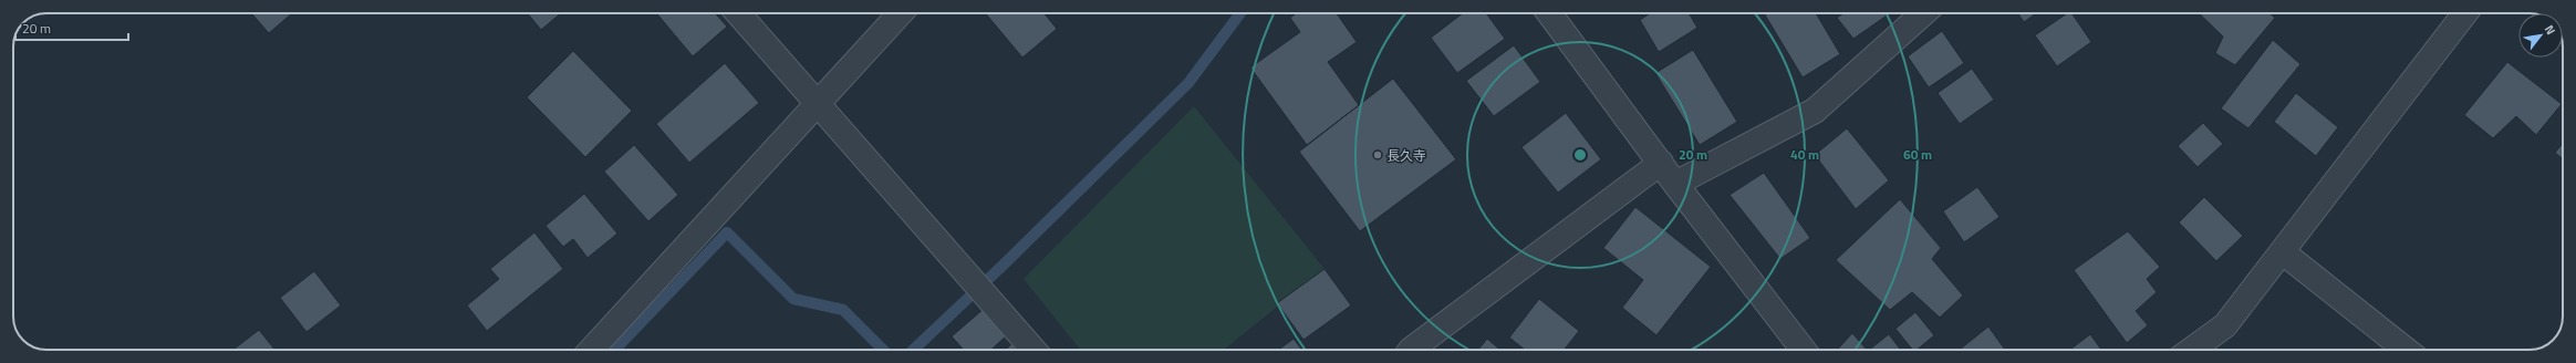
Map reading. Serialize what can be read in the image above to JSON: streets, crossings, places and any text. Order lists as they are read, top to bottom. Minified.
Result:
{"places":["長久寺"],"scale_bar":"20 m","north":"top right","rings":["20 m","40 m","60 m"]}
